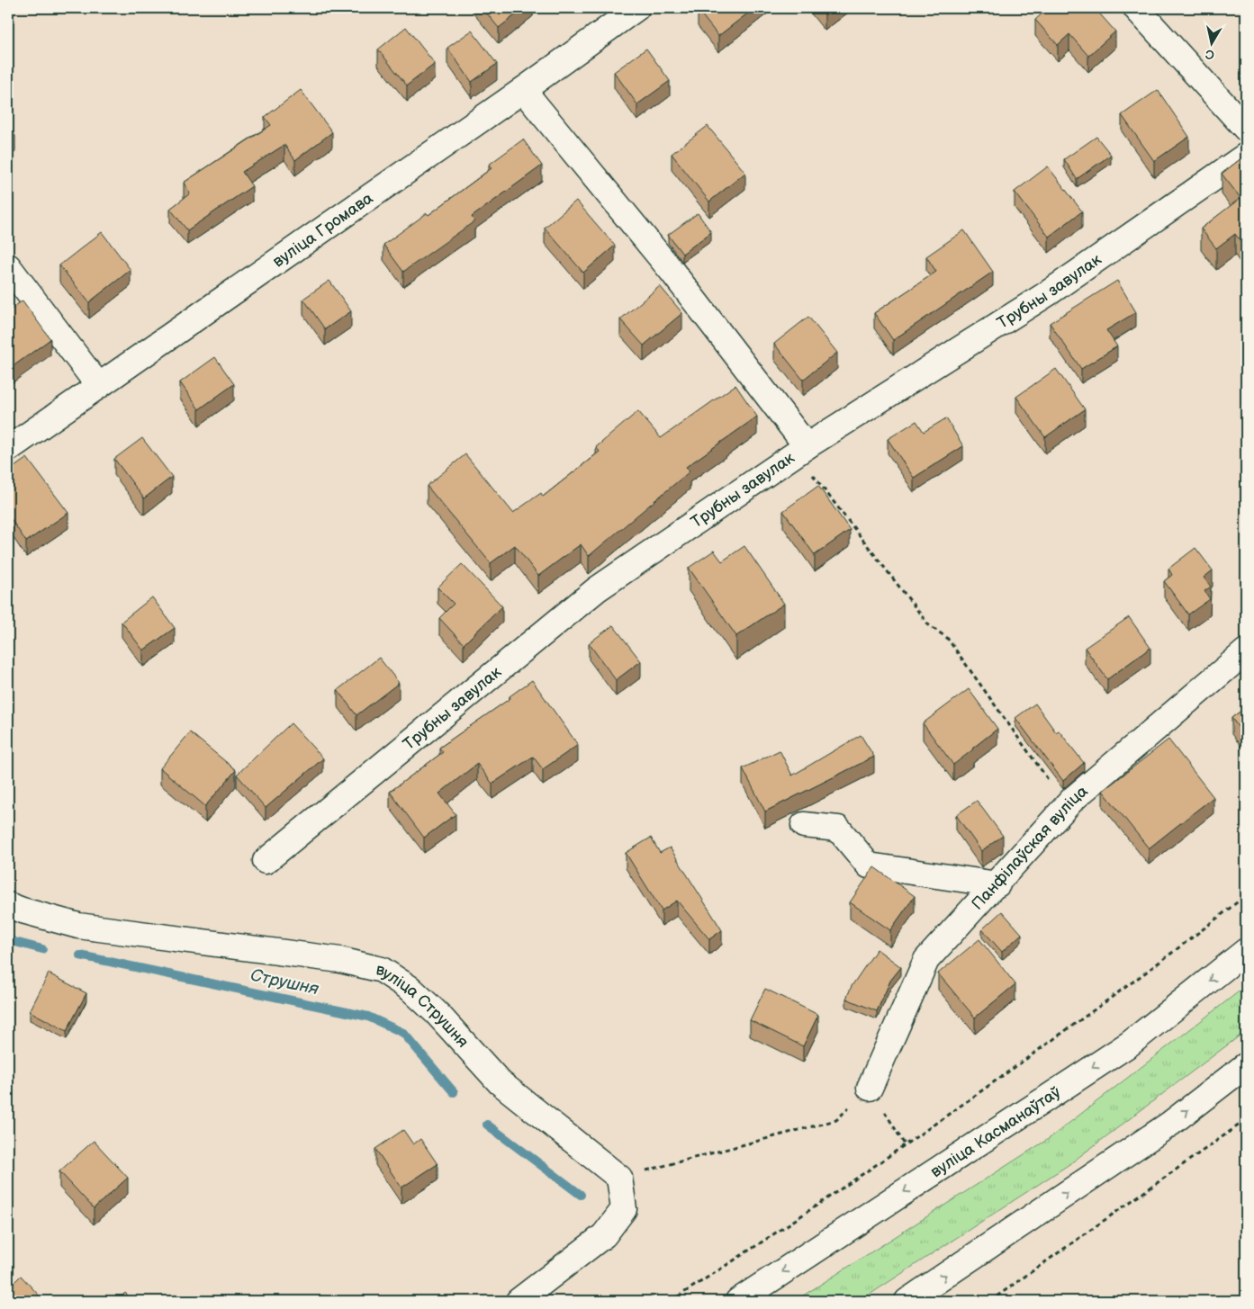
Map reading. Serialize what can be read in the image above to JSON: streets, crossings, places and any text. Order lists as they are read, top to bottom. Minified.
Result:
{"streets":{"street":["вуліца Громава","Трубны завулак","Панфілаўская вуліца","вуліца Струшня","вуліца Касманаўтаў"]},"water":["Струшня"],"north":"bottom"}
